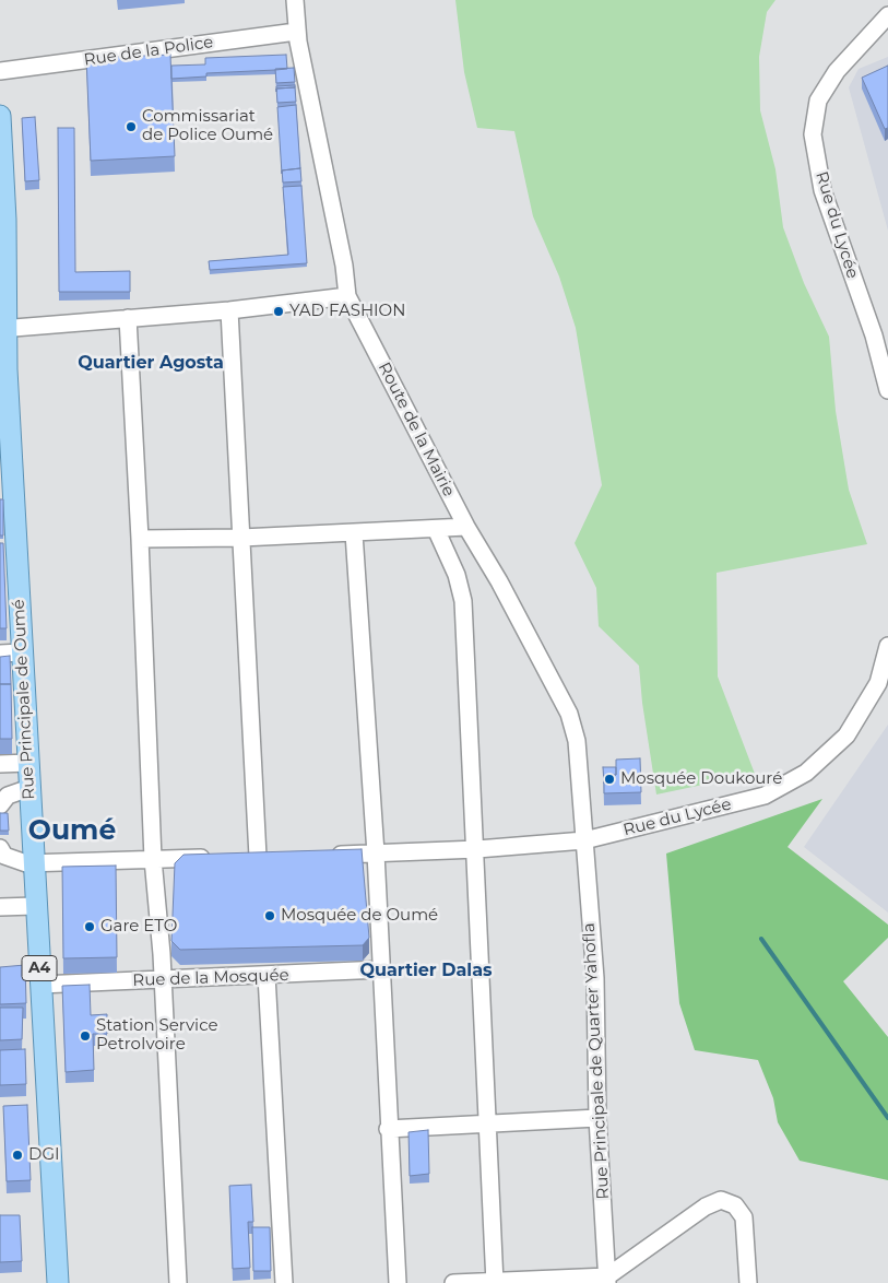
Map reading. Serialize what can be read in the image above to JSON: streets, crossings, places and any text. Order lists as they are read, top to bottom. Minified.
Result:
{"streets":{"main road":["Rue Principale de Oumé","A4"],"street":["Rue de la Police","Rue du Lycée","Route de la Mairie","Rue de la Mosquée","Rue Principale de Quarter Yahofla"]},"crossings":[["Rue de la Police","Route de la Mairie"],["Rue du Lycée","Route de la Mairie"],["Rue du Lycée","Rue Principale de Quarter Yahofla"],["Route de la Mairie","Rue Principale de Quarter Yahofla"],["Rue Principale de Oumé","Rue de la Mosquée"]],"districts":["Quartier Agosta","Oumé","Quartier Dalas"],"places":["Commissariat de Police Oumé","YAD FASHION","Mosquée Doukouré","Mosquée de Oumé","Gare ETO","Station Service PetroIvoire","DGI"]}
